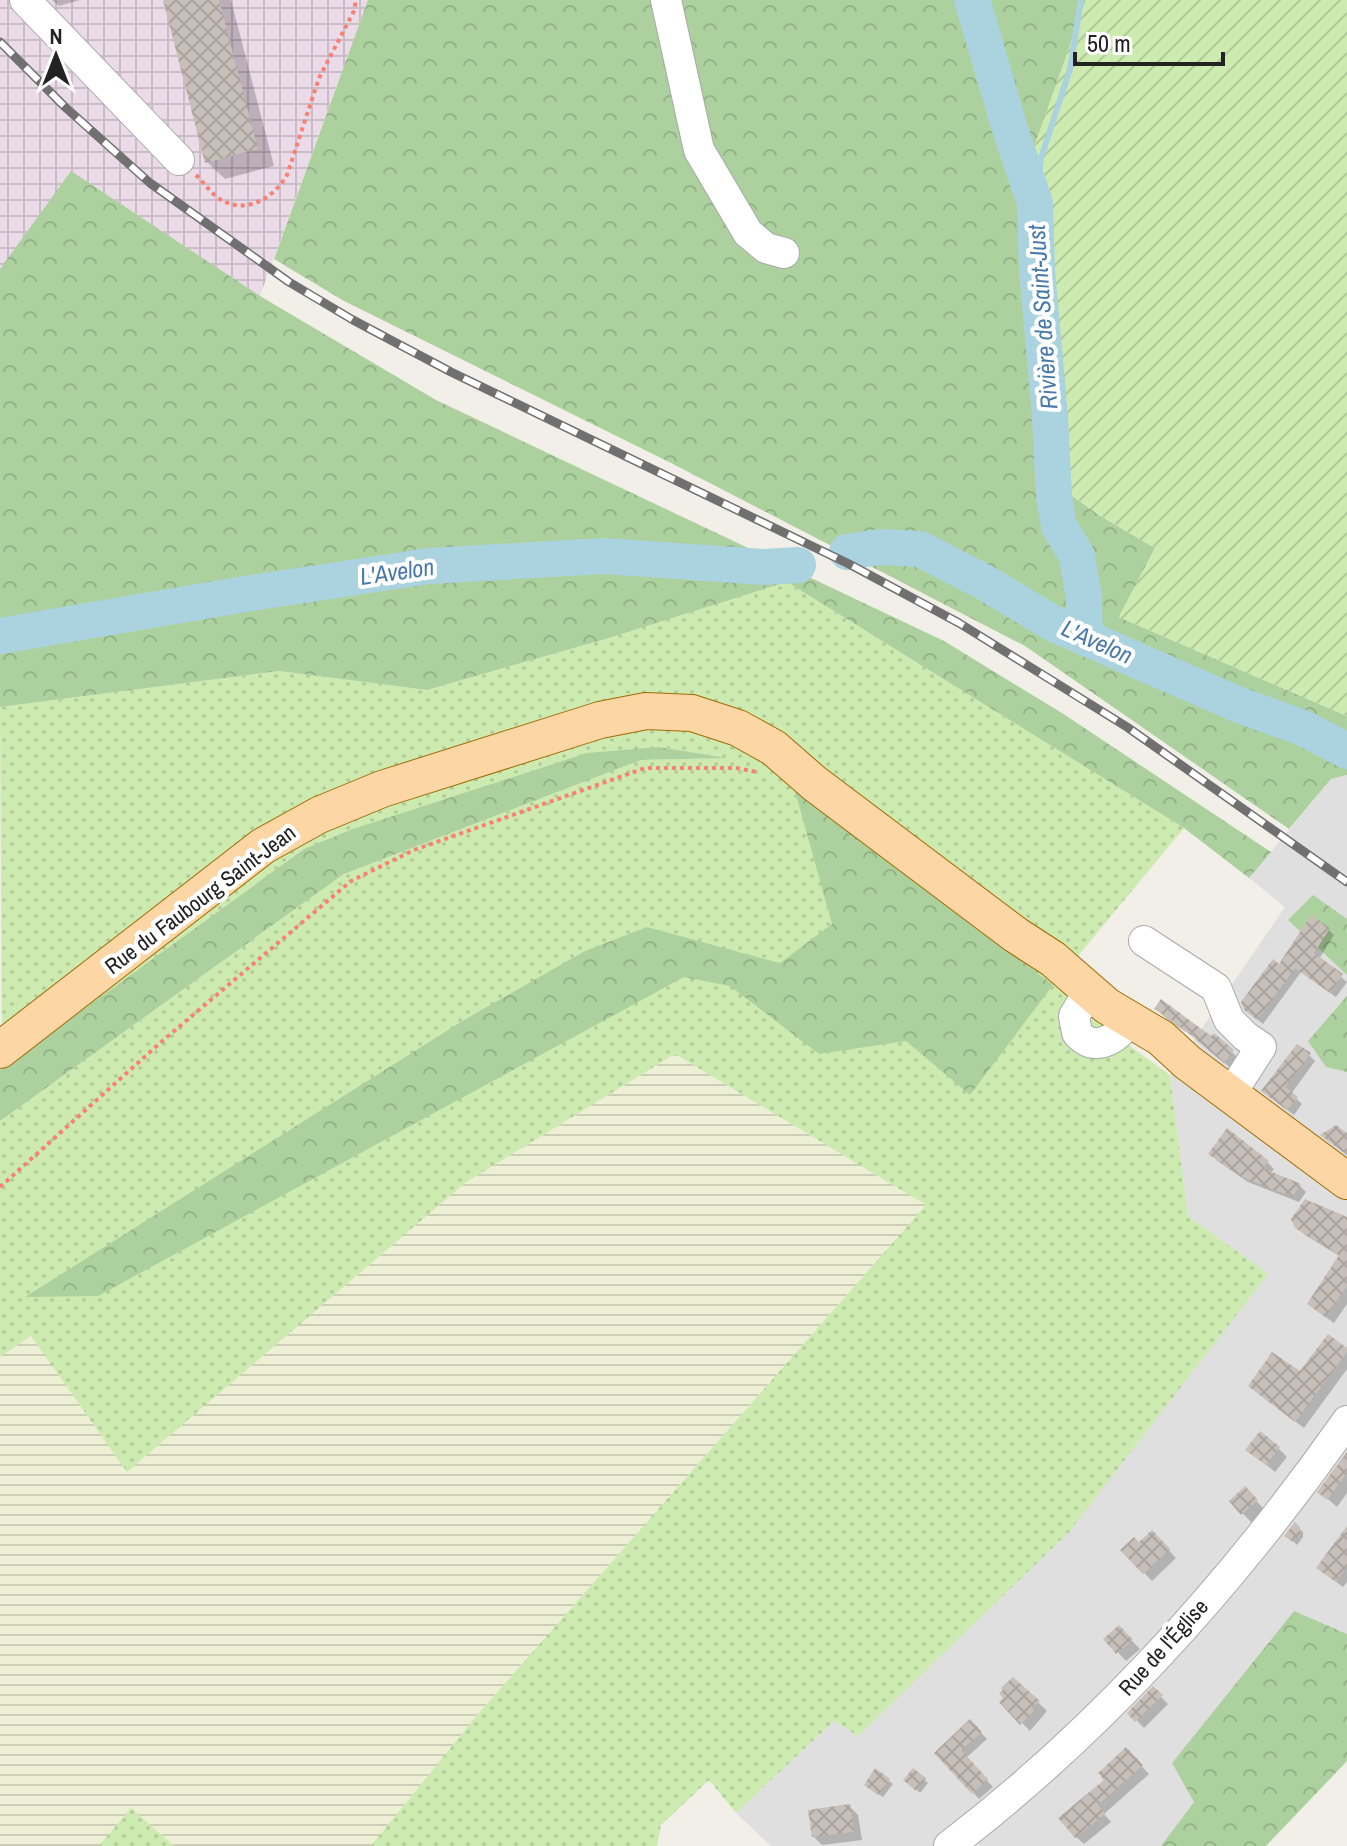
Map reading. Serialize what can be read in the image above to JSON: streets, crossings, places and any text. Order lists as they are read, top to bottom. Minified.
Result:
{"streets":{"main road":["Rue du Faubourg Saint-Jean"],"street":["Rue de l'Église"]},"water":["Rivière de Saint-Just","L'Avelon"],"scale_bar":"50 m","north":"top"}
